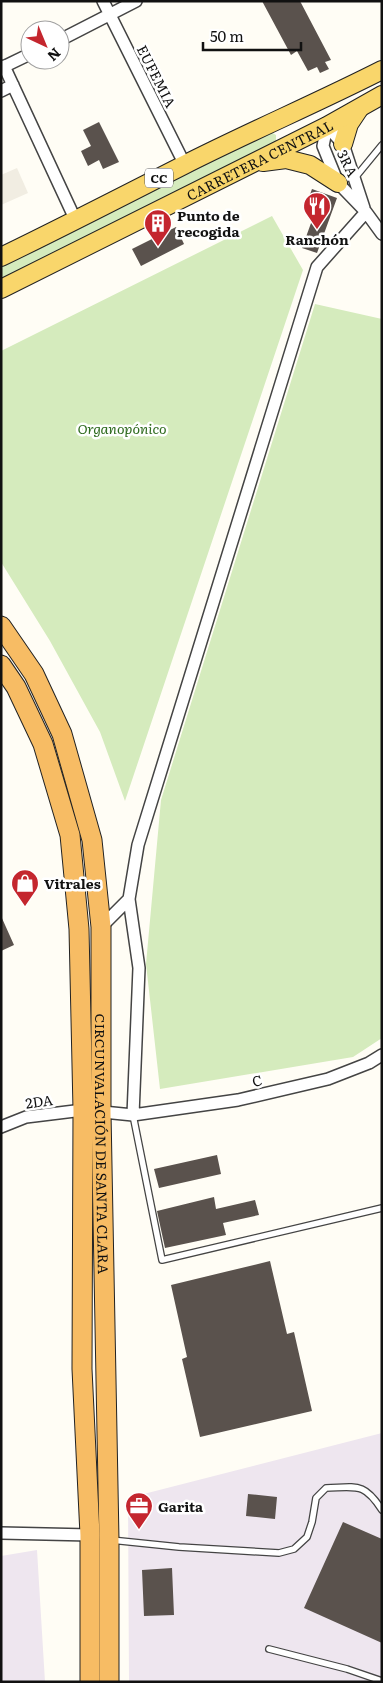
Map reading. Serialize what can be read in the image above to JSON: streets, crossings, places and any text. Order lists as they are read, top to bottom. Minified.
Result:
{"streets":{"highway":["CIRCUNVALACIÓN DE SANTA CLARA"],"main road":["CARRETERA CENTRAL","CC"],"street":["EUFEMIA","3RA","C","2DA"]},"crossings":[["EUFEMIA","CARRETERA CENTRAL"],["CARRETERA CENTRAL","3RA"],["C","2DA"],["C","CIRCUNVALACIÓN DE SANTA CLARA"],["2DA","CIRCUNVALACIÓN DE SANTA CLARA"]],"parks":["Organopónico"],"places":{"restaurant":["Ranchón"],"building":["Punto de recogida"],"shop":["Vitrales"],"office":["Garita"]},"scale_bar":"50 m","north":"bottom right"}
